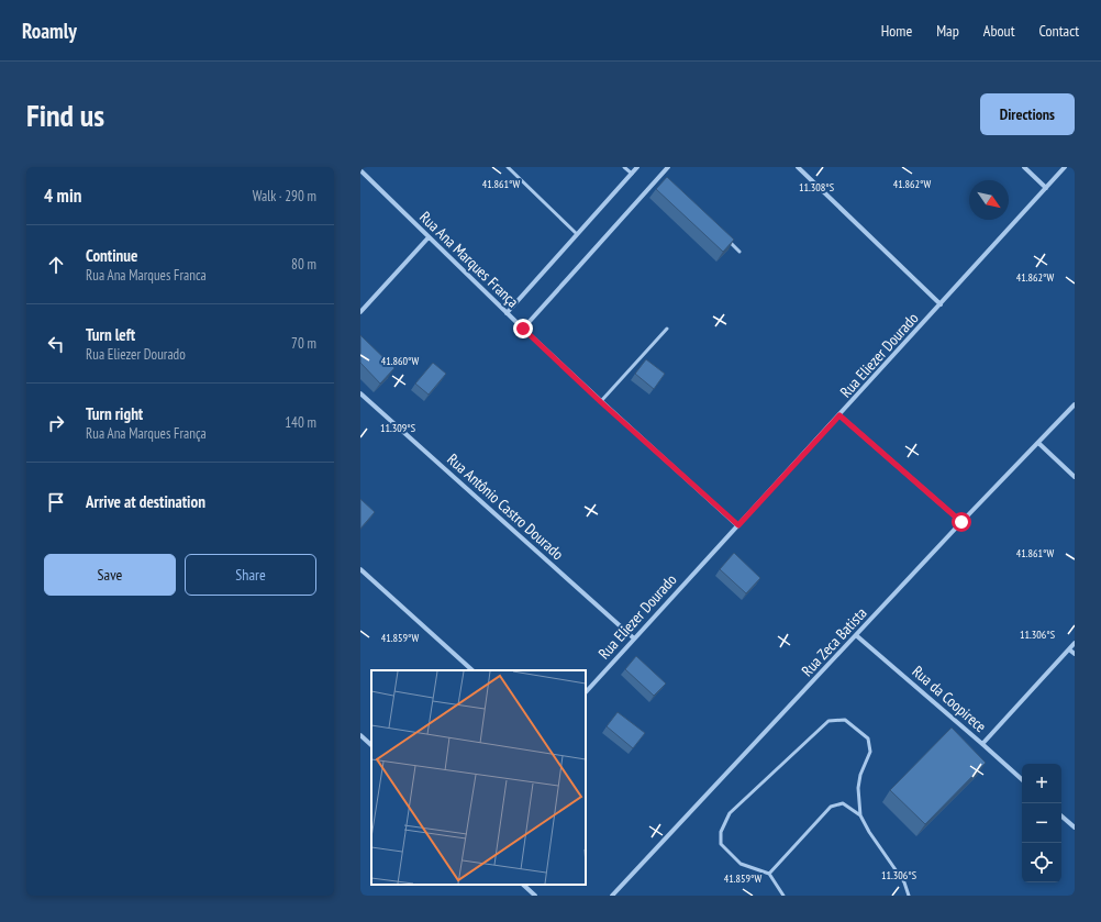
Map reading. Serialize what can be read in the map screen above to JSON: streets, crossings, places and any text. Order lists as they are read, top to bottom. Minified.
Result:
{"streets":{"street":["Rua Ana Marques França","Rua Eliezer Dourado","Rua Antônio Castro Dourado","Rua Zeca Batista","Rua da Coopirece"]},"crossings":[["Rua Ana Marques França","Rua Eliezer Dourado"],["Rua Eliezer Dourado","Rua Antônio Castro Dourado"],["Rua Zeca Batista","Rua da Coopirece"]],"north":"bottom right","page":{"header":"Roamly","nav":["Home","Map","About","Contact"],"buttons":["Directions",["Save","Share"]],"title":"Find us","heading":["4 min","Walk · 290 m"],"list":[["Continue","Rua Ana Marques Franca","80 m"],["Turn left","Rua Eliezer Dourado","70 m"],["Turn right","Rua Ana Marques França","140 m"],"Arrive at destination"],"map_buttons":["+","−"]},"coordinates":["41.861°W","41.862°W","11.308°S","41.860°W","11.309°S","11.306°S","41.859°W"]}
